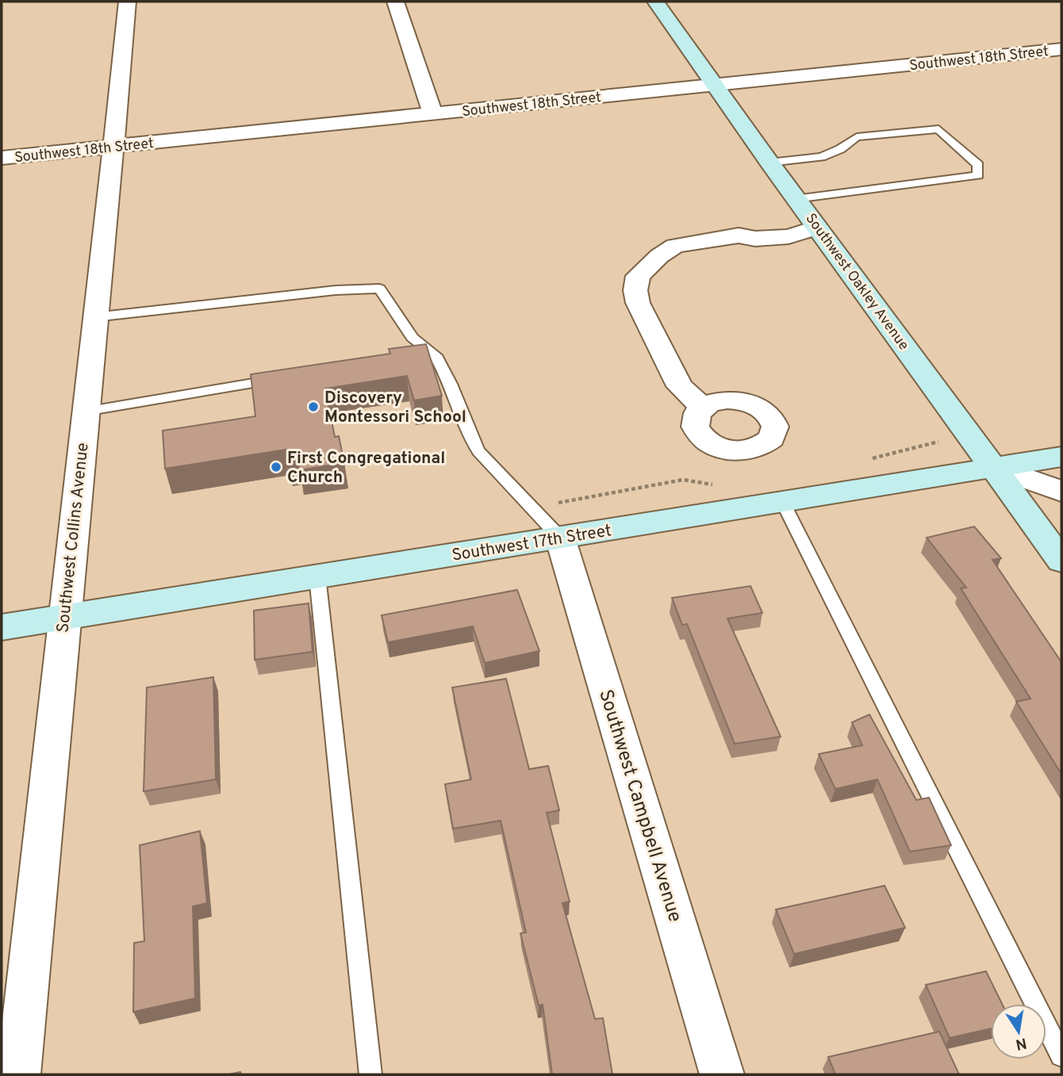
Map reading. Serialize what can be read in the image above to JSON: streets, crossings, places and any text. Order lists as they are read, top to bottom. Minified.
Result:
{"streets":{"street":["Southwest 18th Street","Southwest Oakley Avenue","Southwest Collins Avenue","Southwest 17th Street","Southwest Campbell Avenue"]},"crossings":[["Southwest 18th Street","Southwest Oakley Avenue"],["Southwest 18th Street","Southwest Collins Avenue"],["Southwest Oakley Avenue","Southwest 17th Street"],["Southwest Collins Avenue","Southwest 17th Street"],["Southwest 17th Street","Southwest Campbell Avenue"]],"places":["Discovery Montessori School","First Congregational Church"],"north":"bottom"}
